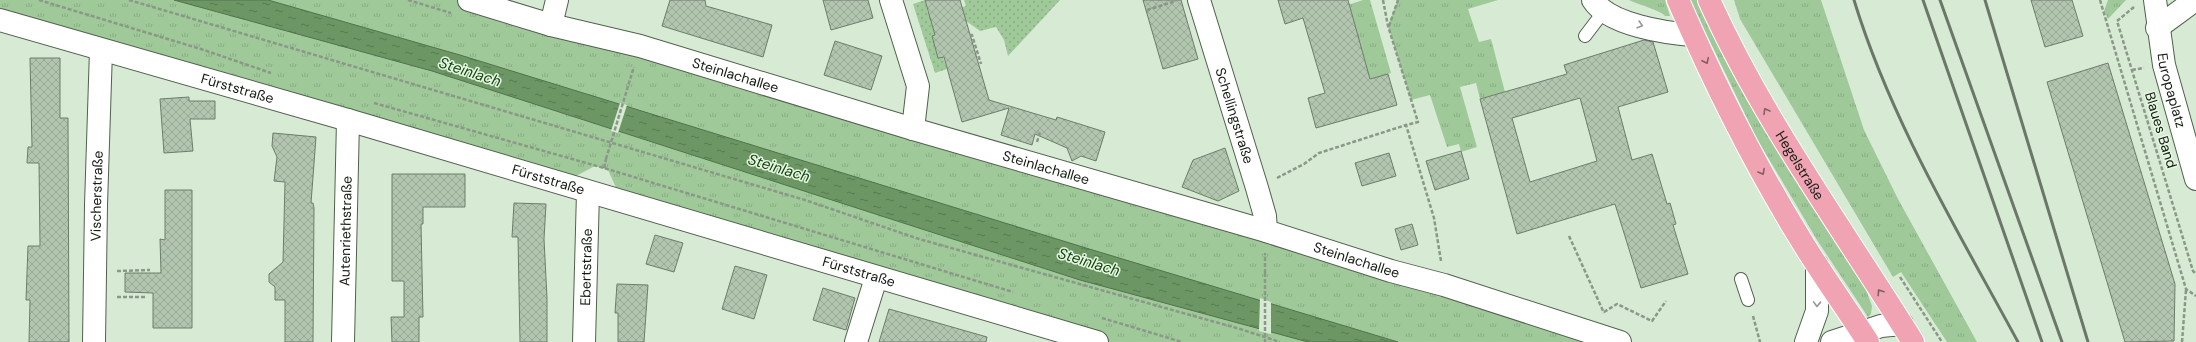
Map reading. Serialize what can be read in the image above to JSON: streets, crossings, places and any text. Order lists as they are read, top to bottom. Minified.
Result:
{"streets":{"main road":["Hegelstraße"],"street":["Steinlachallee","Fürststraße","Europaplatz","Schellingstraße","Vischerstraße","Autenriethstraße","Ebertstraße"],"path":["Blaues Band"]},"crossings":[["Steinlachallee","Schellingstraße"],["Fürststraße","Vischerstraße"],["Fürststraße","Autenriethstraße"],["Fürststraße","Ebertstraße"],["Europaplatz","Blaues Band"]],"water":["Steinlach"]}
